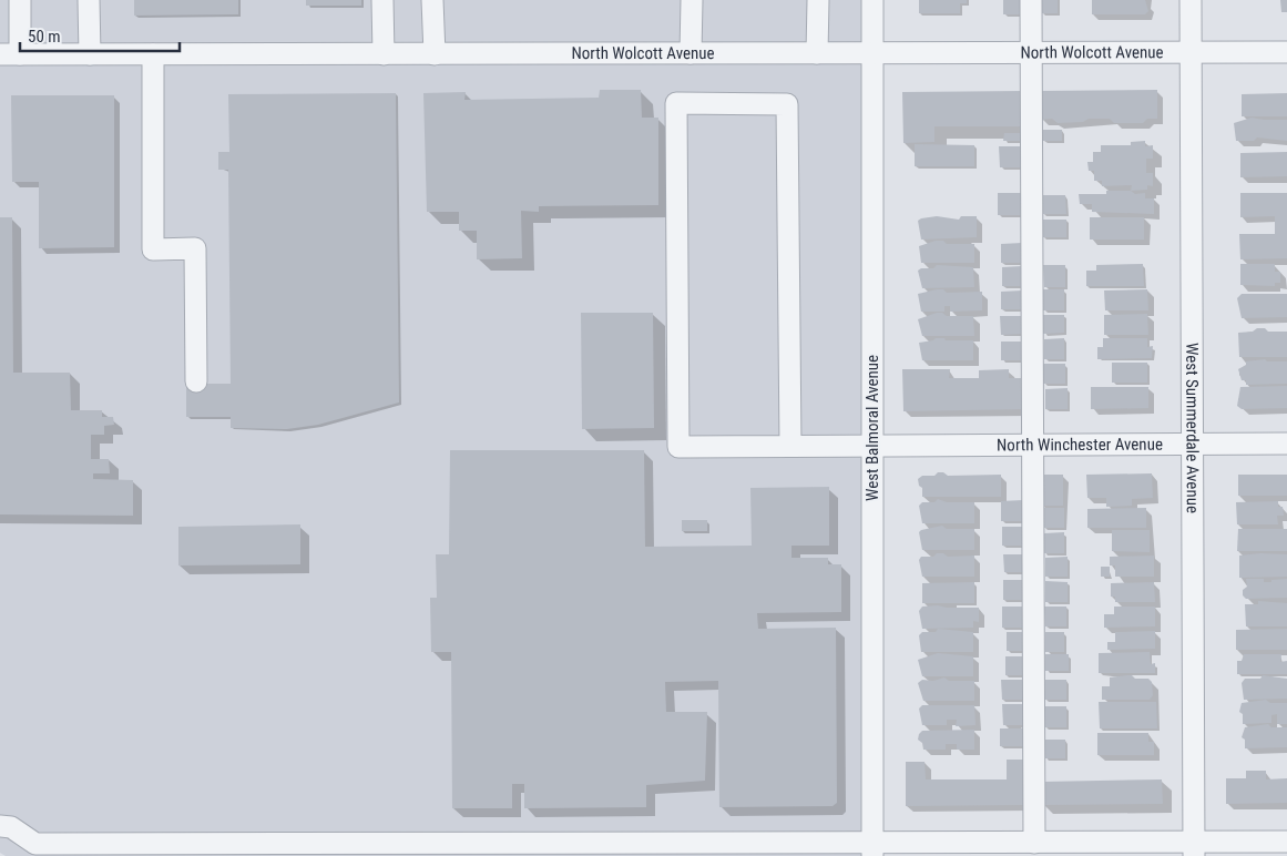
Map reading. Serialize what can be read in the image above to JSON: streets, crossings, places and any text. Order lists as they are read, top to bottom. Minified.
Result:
{"streets":{"street":["North Wolcott Avenue","West Balmoral Avenue","West Summerdale Avenue","North Winchester Avenue"]},"crossings":[["North Wolcott Avenue","West Balmoral Avenue"],["North Wolcott Avenue","West Summerdale Avenue"],["West Balmoral Avenue","North Winchester Avenue"],["West Summerdale Avenue","North Winchester Avenue"]],"scale_bar":"50 m"}
